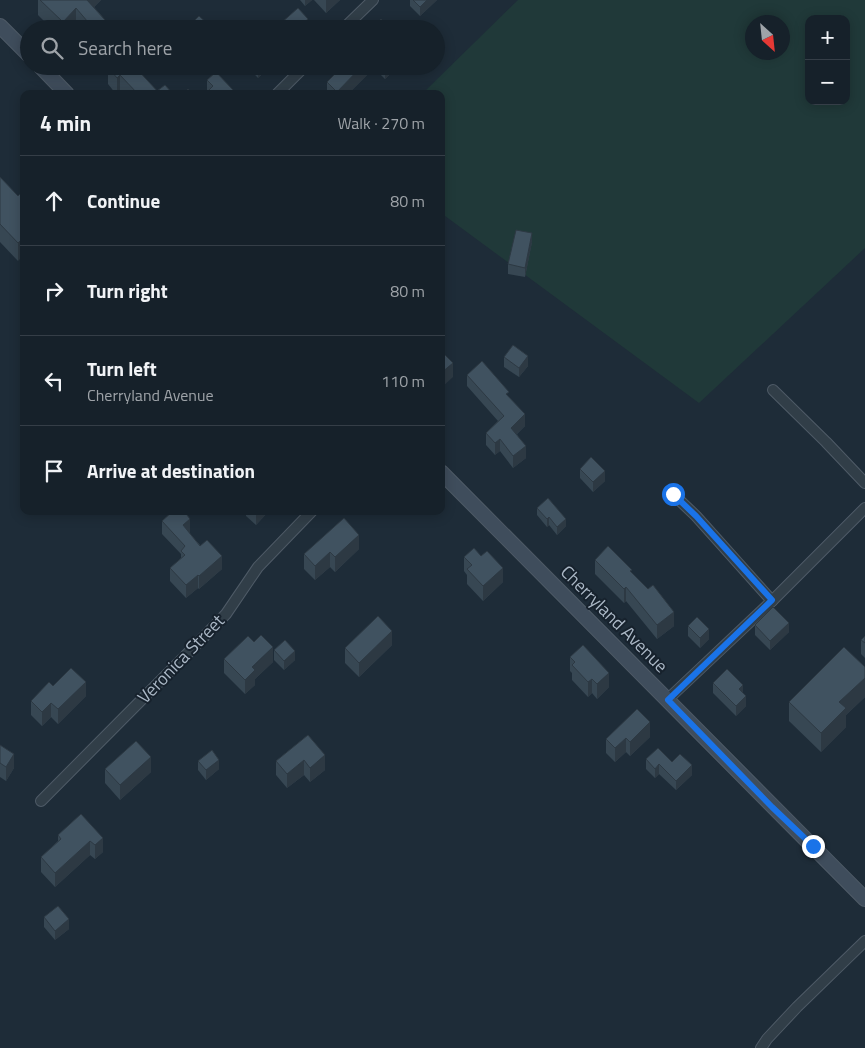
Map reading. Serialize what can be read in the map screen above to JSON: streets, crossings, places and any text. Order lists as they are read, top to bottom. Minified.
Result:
{"streets":{"street":["Cherryland Avenue","Veronica Street"]},"north":"bottom right","page":{"map_buttons":["+","−"],"search":"Search here","heading":["4 min","Walk · 270 m"],"list":[["Continue","80 m"],["Turn right","80 m"],["Turn left","Cherryland Avenue","110 m"],"Arrive at destination"]}}
